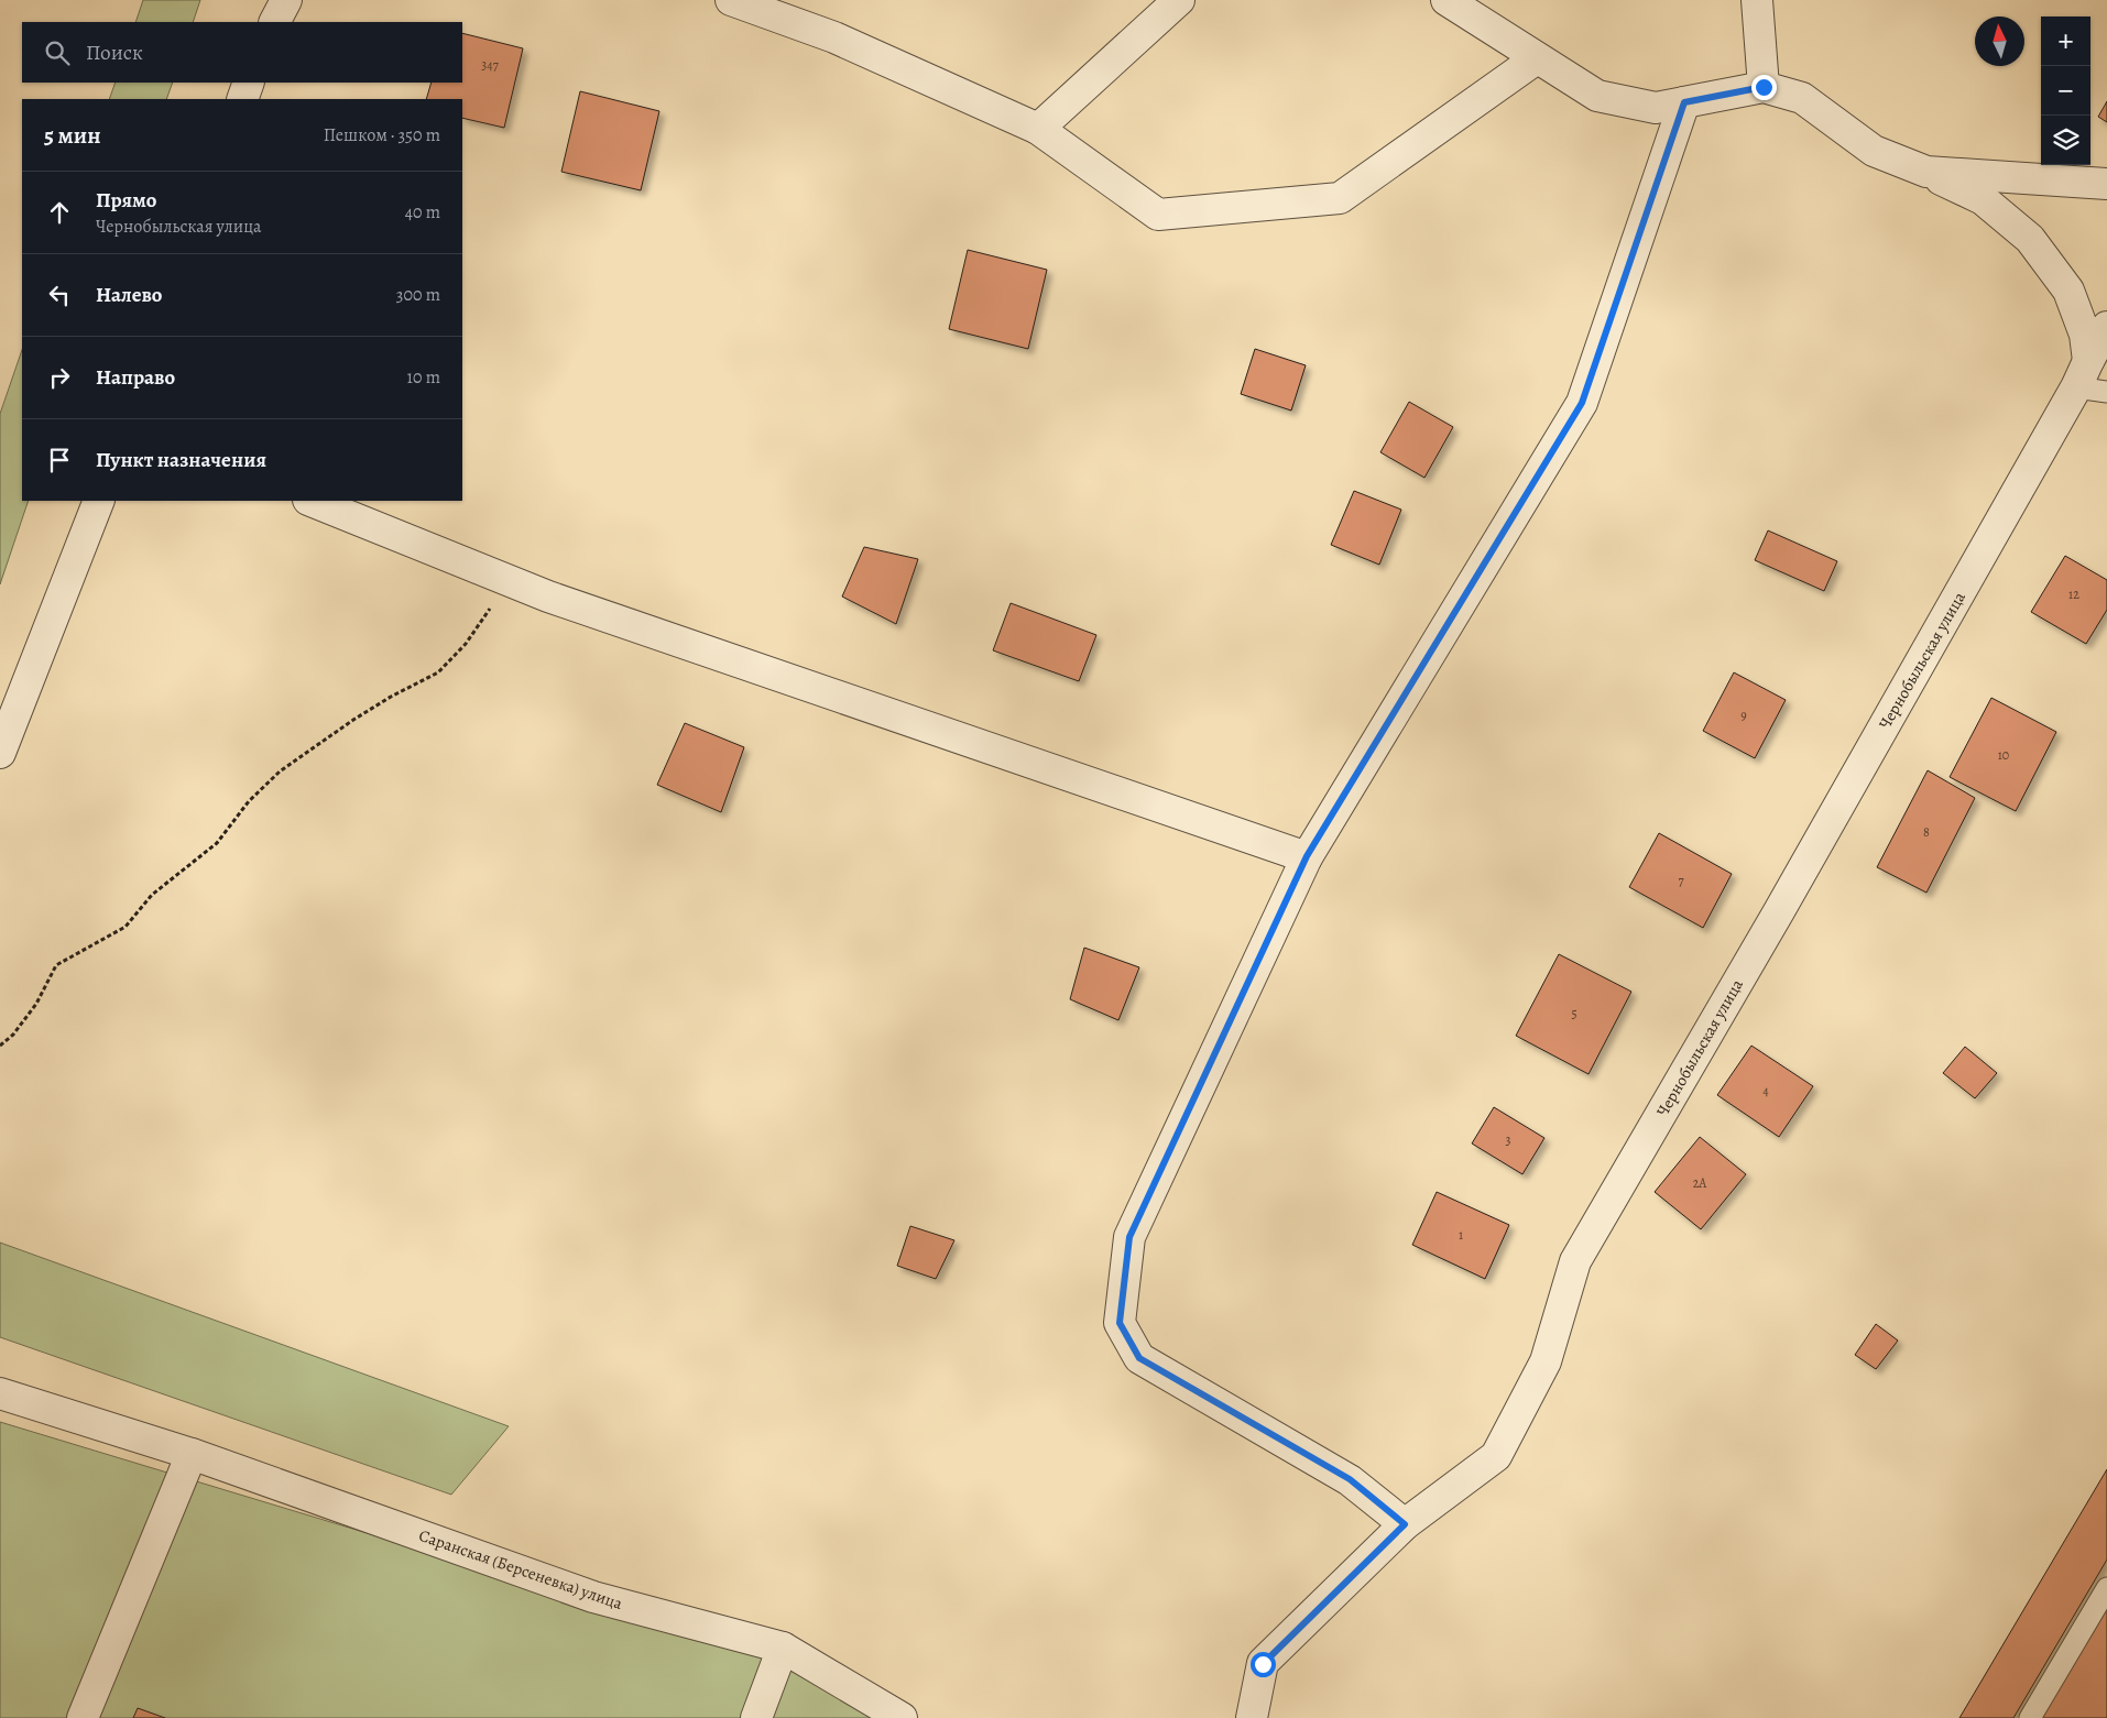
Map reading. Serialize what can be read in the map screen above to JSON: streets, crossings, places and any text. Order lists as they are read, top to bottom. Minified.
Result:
{"streets":{"street":["Чернобыльская улица","Саранская (Берсеневка) улица"]},"house_numbers":["347","12","9","10","8","7","5","4","3","2А","1"],"north":"top","page":{"map_buttons":["+","−"],"search":"Поиск","heading":["5 мин","Пешком · 350 m"],"list":[["Прямо","Чернобыльская улица","40 m"],["Налево","300 m"],["Направо","10 m"],"Пункт назначения"]}}
